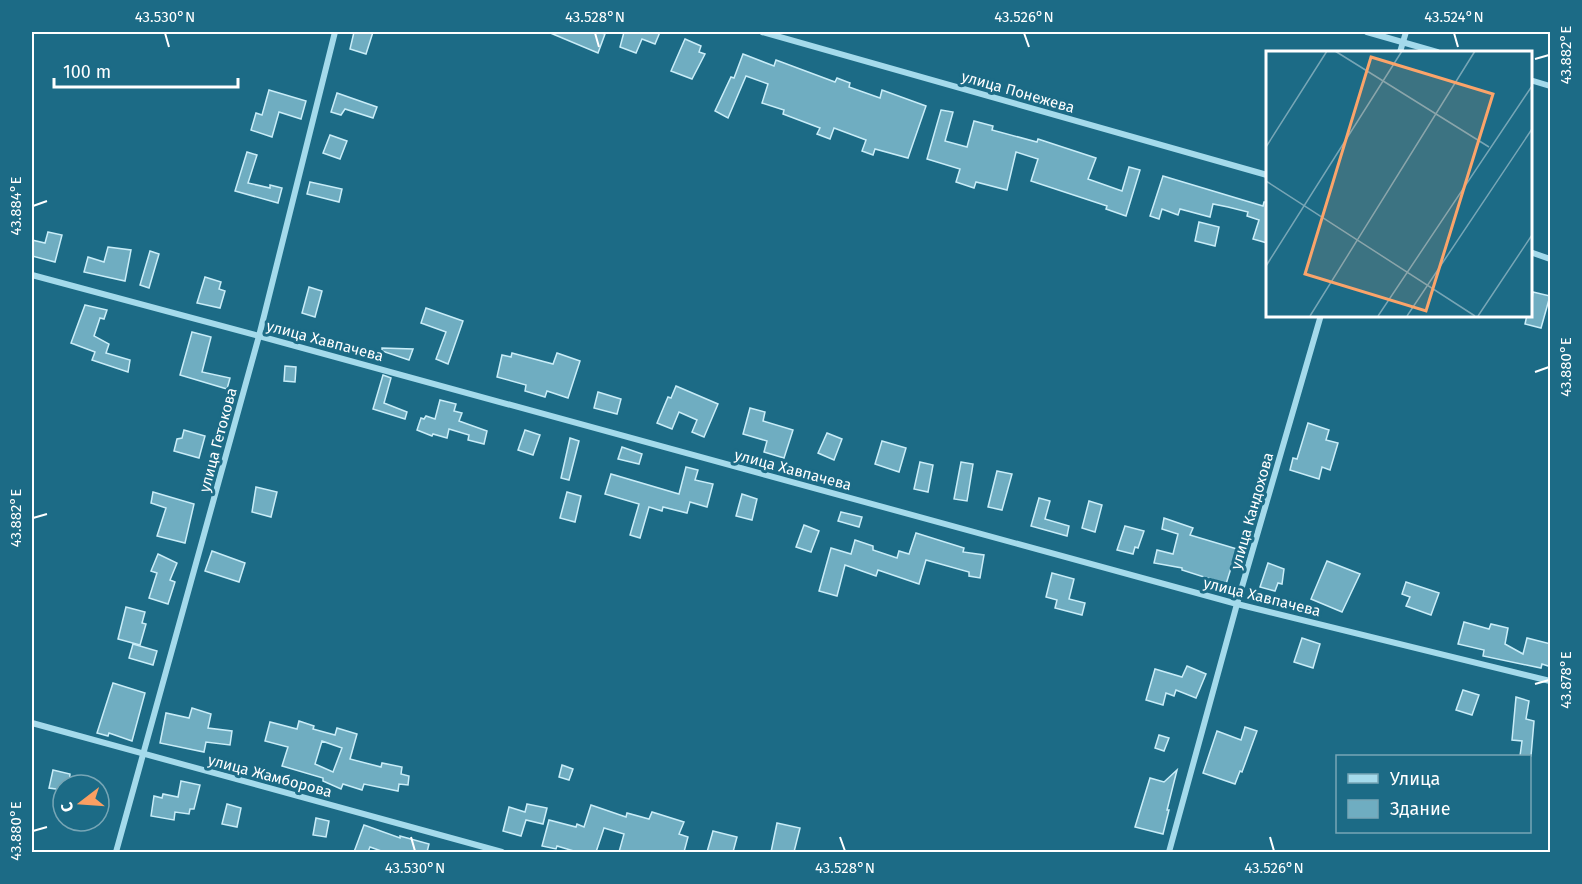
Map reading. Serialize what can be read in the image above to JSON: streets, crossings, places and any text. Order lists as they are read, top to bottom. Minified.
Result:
{"streets":{"street":["улица Понежева","улица Хавпачева","улица Гетокова","улица Кандохова","улица Жамборова"]},"crossings":[["улица Хавпачева","улица Гетокова"],["улица Хавпачева","улица Кандохова"],["улица Гетокова","улица Жамборова"]],"legend":["Улица","Здание"],"scale_bar":"100 m","north":"left","coordinates":["43.530°N","43.528°N","43.526°N","43.524°N","43.882°E","43.884°E","43.880°E","43.878°E"]}
